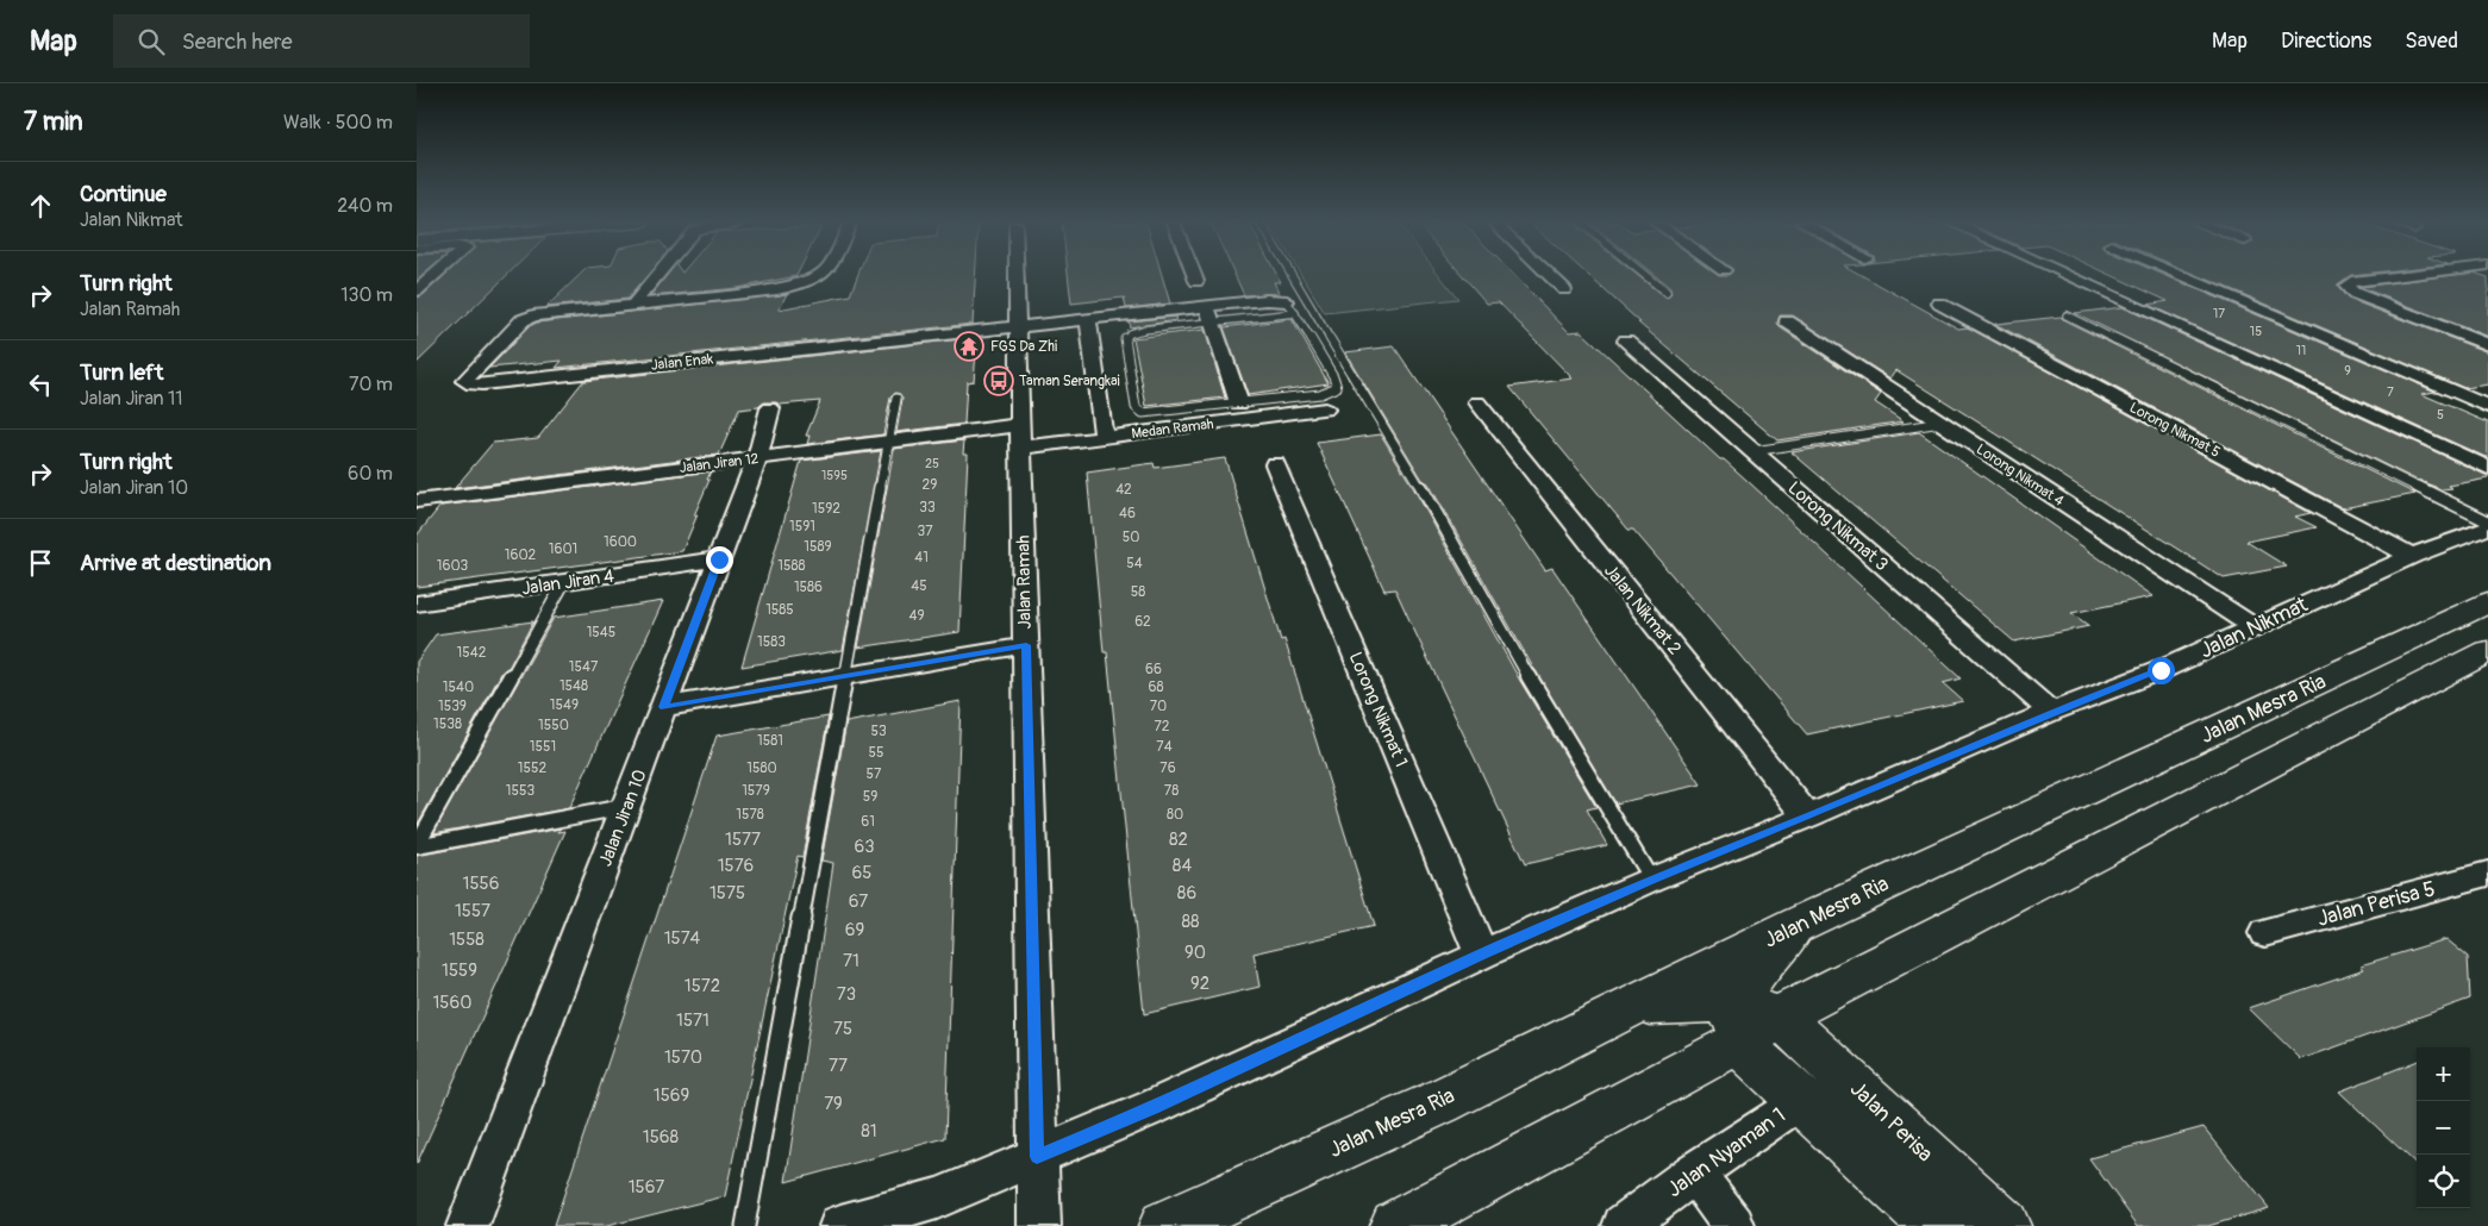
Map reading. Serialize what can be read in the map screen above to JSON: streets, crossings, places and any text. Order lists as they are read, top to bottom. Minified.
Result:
{"streets":{"main road":["Jalan Mesra Ria","Jalan Perisa"],"street":["Jalan Enak","Medan Ramah","Lorong Nikmat 5","Jalan Jiran 12","Lorong Nikmat 4","Lorong Nikmat 3","Jalan Jiran 4","Jalan Ramah","Jalan Nikmat 2","Jalan Nikmat","Lorong Nikmat 1","Jalan Jiran 10","Jalan Perisa 5","Jalan Nyaman 1"]},"crossings":[["Jalan Enak","Jalan Ramah"],["Medan Ramah","Jalan Jiran 12"],["Medan Ramah","Jalan Ramah"],["Lorong Nikmat 5","Jalan Nikmat"],["Jalan Jiran 12","Jalan Ramah"],["Jalan Jiran 12","Jalan Jiran 10"],["Lorong Nikmat 4","Jalan Nikmat"],["Lorong Nikmat 3","Jalan Nikmat"],["Jalan Jiran 4","Jalan Jiran 10"],["Jalan Ramah","Jalan Nikmat"],["Jalan Nikmat 2","Jalan Nikmat"],["Jalan Nikmat","Lorong Nikmat 1"]],"places":{"temple":["FGS Da Zhi"],"bus stop":["Taman Serangkai"]},"house_numbers":["17","15","11","9","7","5","25","1595","29","42","33","1592","46","1591","37","50","1600","1589","1601","1602","41","54","1603","1588","45","1586","58","1585","49","62","1545","1583","1542","1547","66","1548","1540","68","1549","1539","70","1538","1550","72","53","1581","1551","74","55","1552","1580","76","57","1553","1579","78","59","1578","80","61","1577","82","63","1576","84","65","1556","1575","86","67","1557","88","69","1574","1558","90","71","1559","92","1572","73","1560","1571","75","1570","77","1569","79","81","1568","1567"],"page":{"header":"Map","search":"Search here","nav":["Map","Directions","Saved"],"heading":["7 min","Walk · 500 m"],"list":[["Continue","Jalan Nikmat","240 m"],["Turn right","Jalan Ramah","130 m"],["Turn left","Jalan Jiran 11","70 m"],["Turn right","Jalan Jiran 10","60 m"],"Arrive at destination"],"map_buttons":["+","−"]}}
